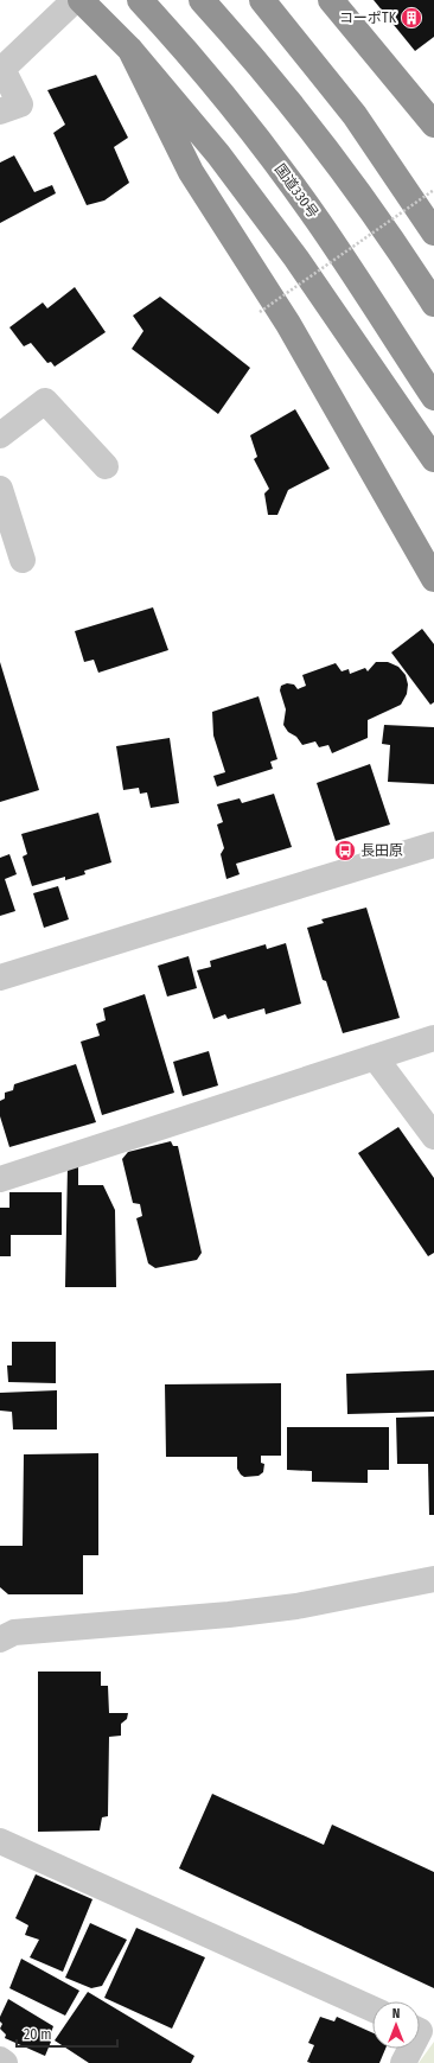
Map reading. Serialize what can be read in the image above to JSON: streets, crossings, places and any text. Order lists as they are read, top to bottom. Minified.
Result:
{"streets":{"highway":["国道330号"]},"places":{"building":["コーポTK"],"bus stop":["長田原"]},"scale_bar":"20 m","north":"top"}
